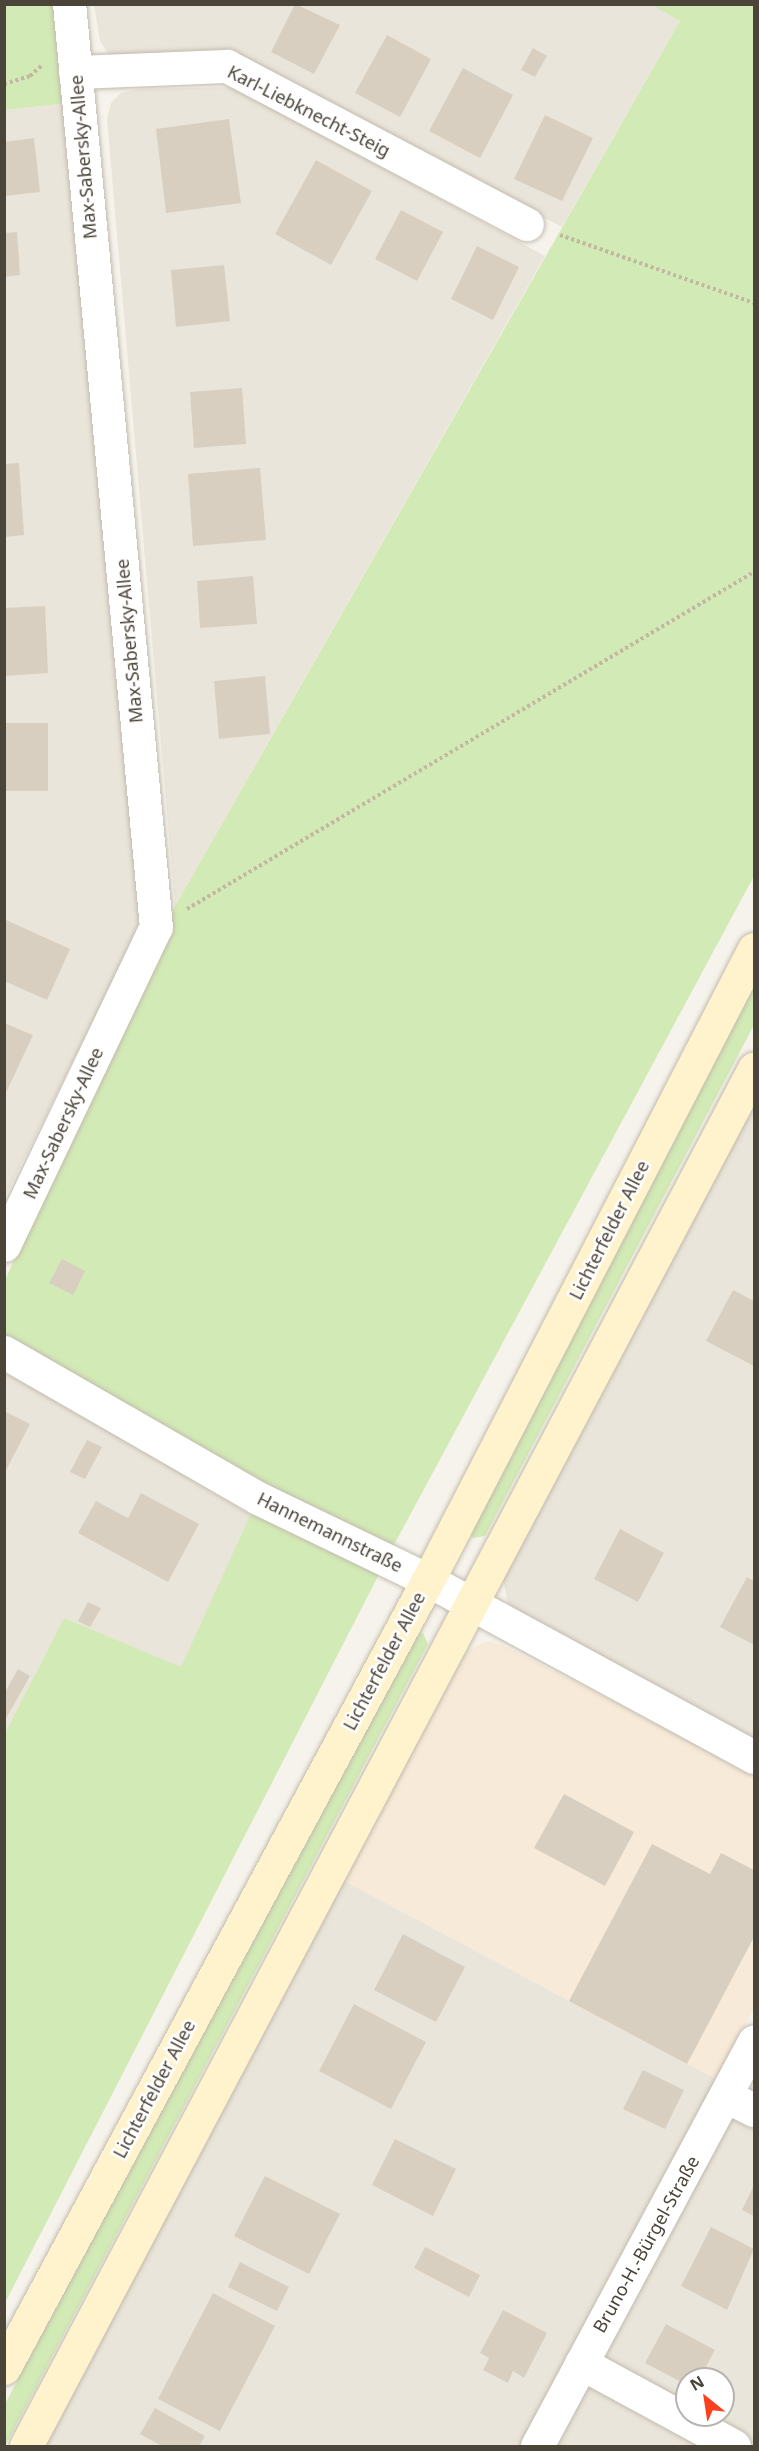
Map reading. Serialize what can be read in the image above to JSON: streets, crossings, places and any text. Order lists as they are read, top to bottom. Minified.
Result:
{"streets":{"main road":["Lichterfelder Allee"],"street":["Karl-Liebknecht-Steig","Max-Sabersky-Allee","Hannemannstraße","Bruno-H.-Bürgel-Straße"]},"crossings":[["Karl-Liebknecht-Steig","Max-Sabersky-Allee"],["Lichterfelder Allee","Hannemannstraße"]],"north":"top left"}
